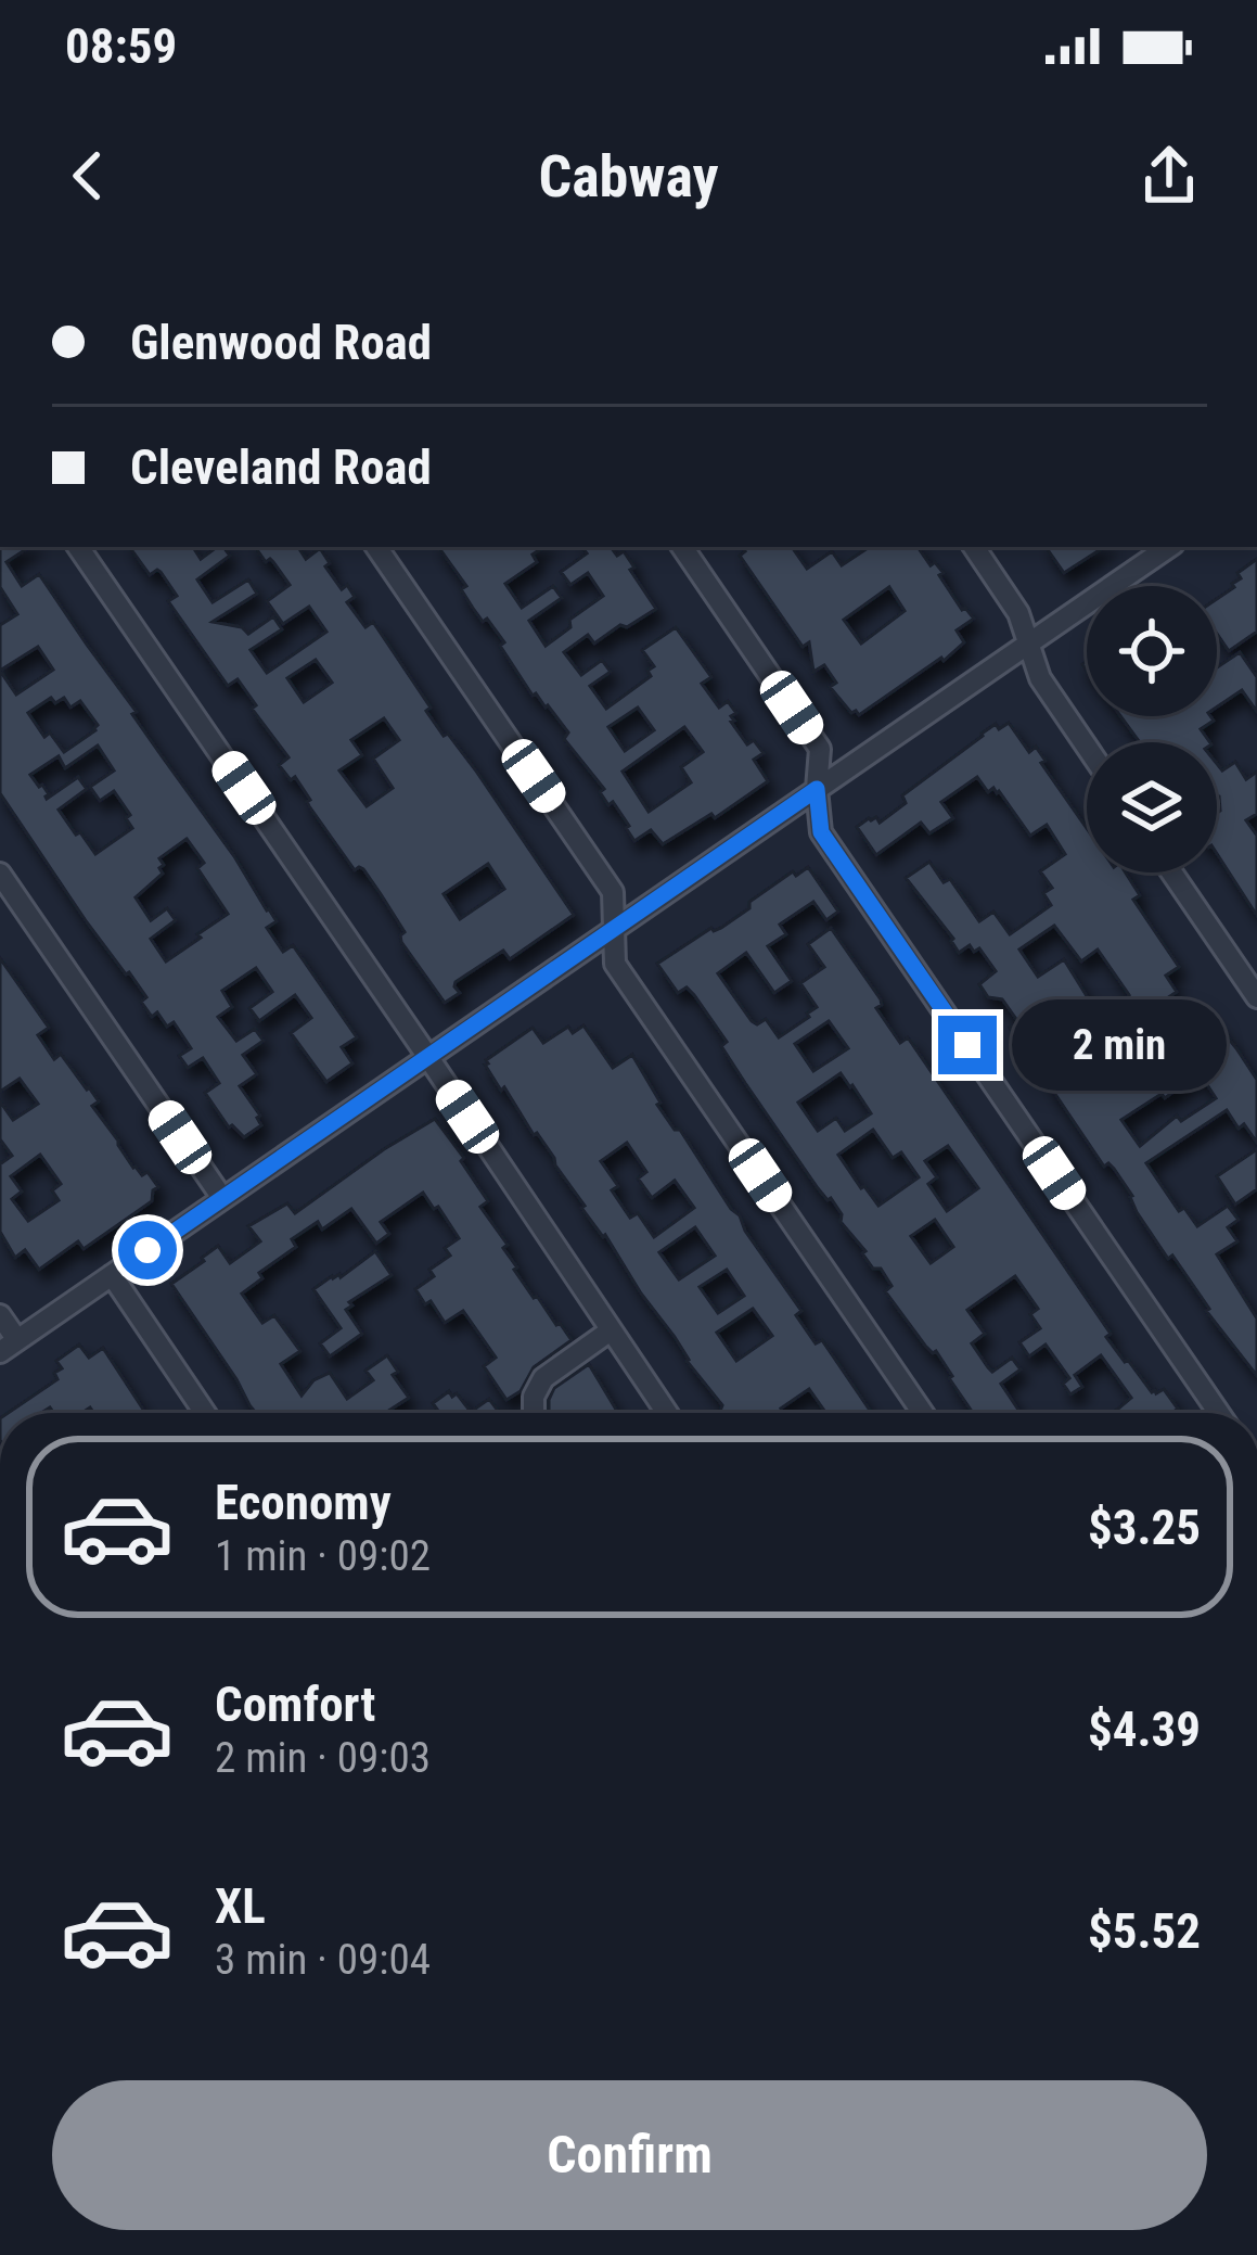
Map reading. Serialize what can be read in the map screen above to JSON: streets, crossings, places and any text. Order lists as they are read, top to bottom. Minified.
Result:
{"page":{"status":"08:59","header":"Cabway","banner":["Glenwood Road","Cleveland Road"],"bubble":"2 min","list":[{"name":"Economy","note":"1 min · 09:02","value":"$3.25"},{"name":"Comfort","note":"2 min · 09:03","value":"$4.39"},{"name":"XL","note":"3 min · 09:04","value":"$5.52"}],"buttons":"Confirm"}}
